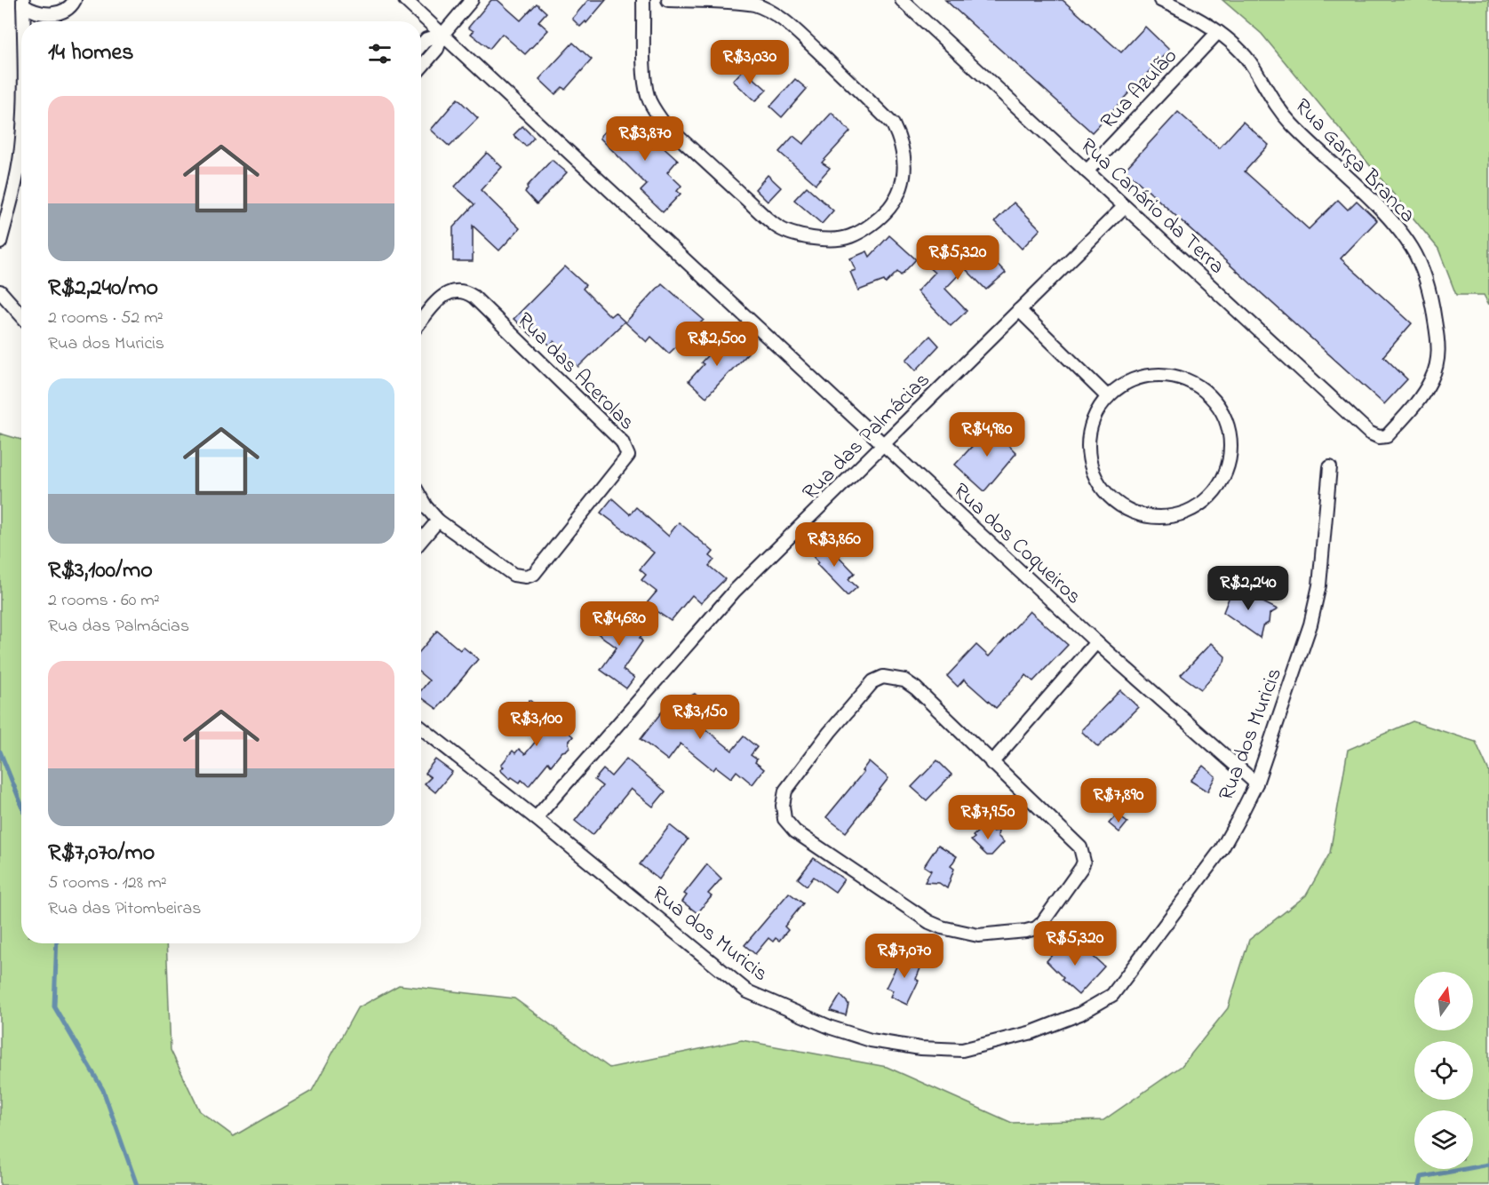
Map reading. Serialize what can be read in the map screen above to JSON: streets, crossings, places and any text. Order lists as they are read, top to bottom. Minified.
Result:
{"streets":{"street":["Rua Azulão","Rua Garça Branca","Rua Canário da Terra","Rua das Acerolas","Rua das Palmácias","Rua dos Coqueiros","Rua dos Muricis"]},"crossings":[["Rua Azulão","Rua Garça Branca"],["Rua Azulão","Rua Canário da Terra"],["Rua Garça Branca","Rua Canário da Terra"],["Rua Canário da Terra","Rua das Palmácias"],["Rua das Palmácias","Rua dos Coqueiros"],["Rua das Palmácias","Rua dos Muricis"],["Rua dos Coqueiros","Rua dos Muricis"]],"north":"top","page":{"heading":"14 homes","price":["R$3,030","R$3,870","R$5,320","R$2,500","R$4,980","R$3,860","R$2,240","R$4,680","R$3,150","R$3,100","R$7,890","R$7,950","R$5,320","R$7,070"],"list":[{"name":"R$2,240/mo","note":"2 rooms · 52 m² · Rua dos Muricis"},{"name":"R$3,100/mo","note":"2 rooms · 60 m² · Rua das Palmácias"},{"name":"R$7,070/mo","note":"5 rooms · 128 m² · Rua das Pitombeiras"}]}}
